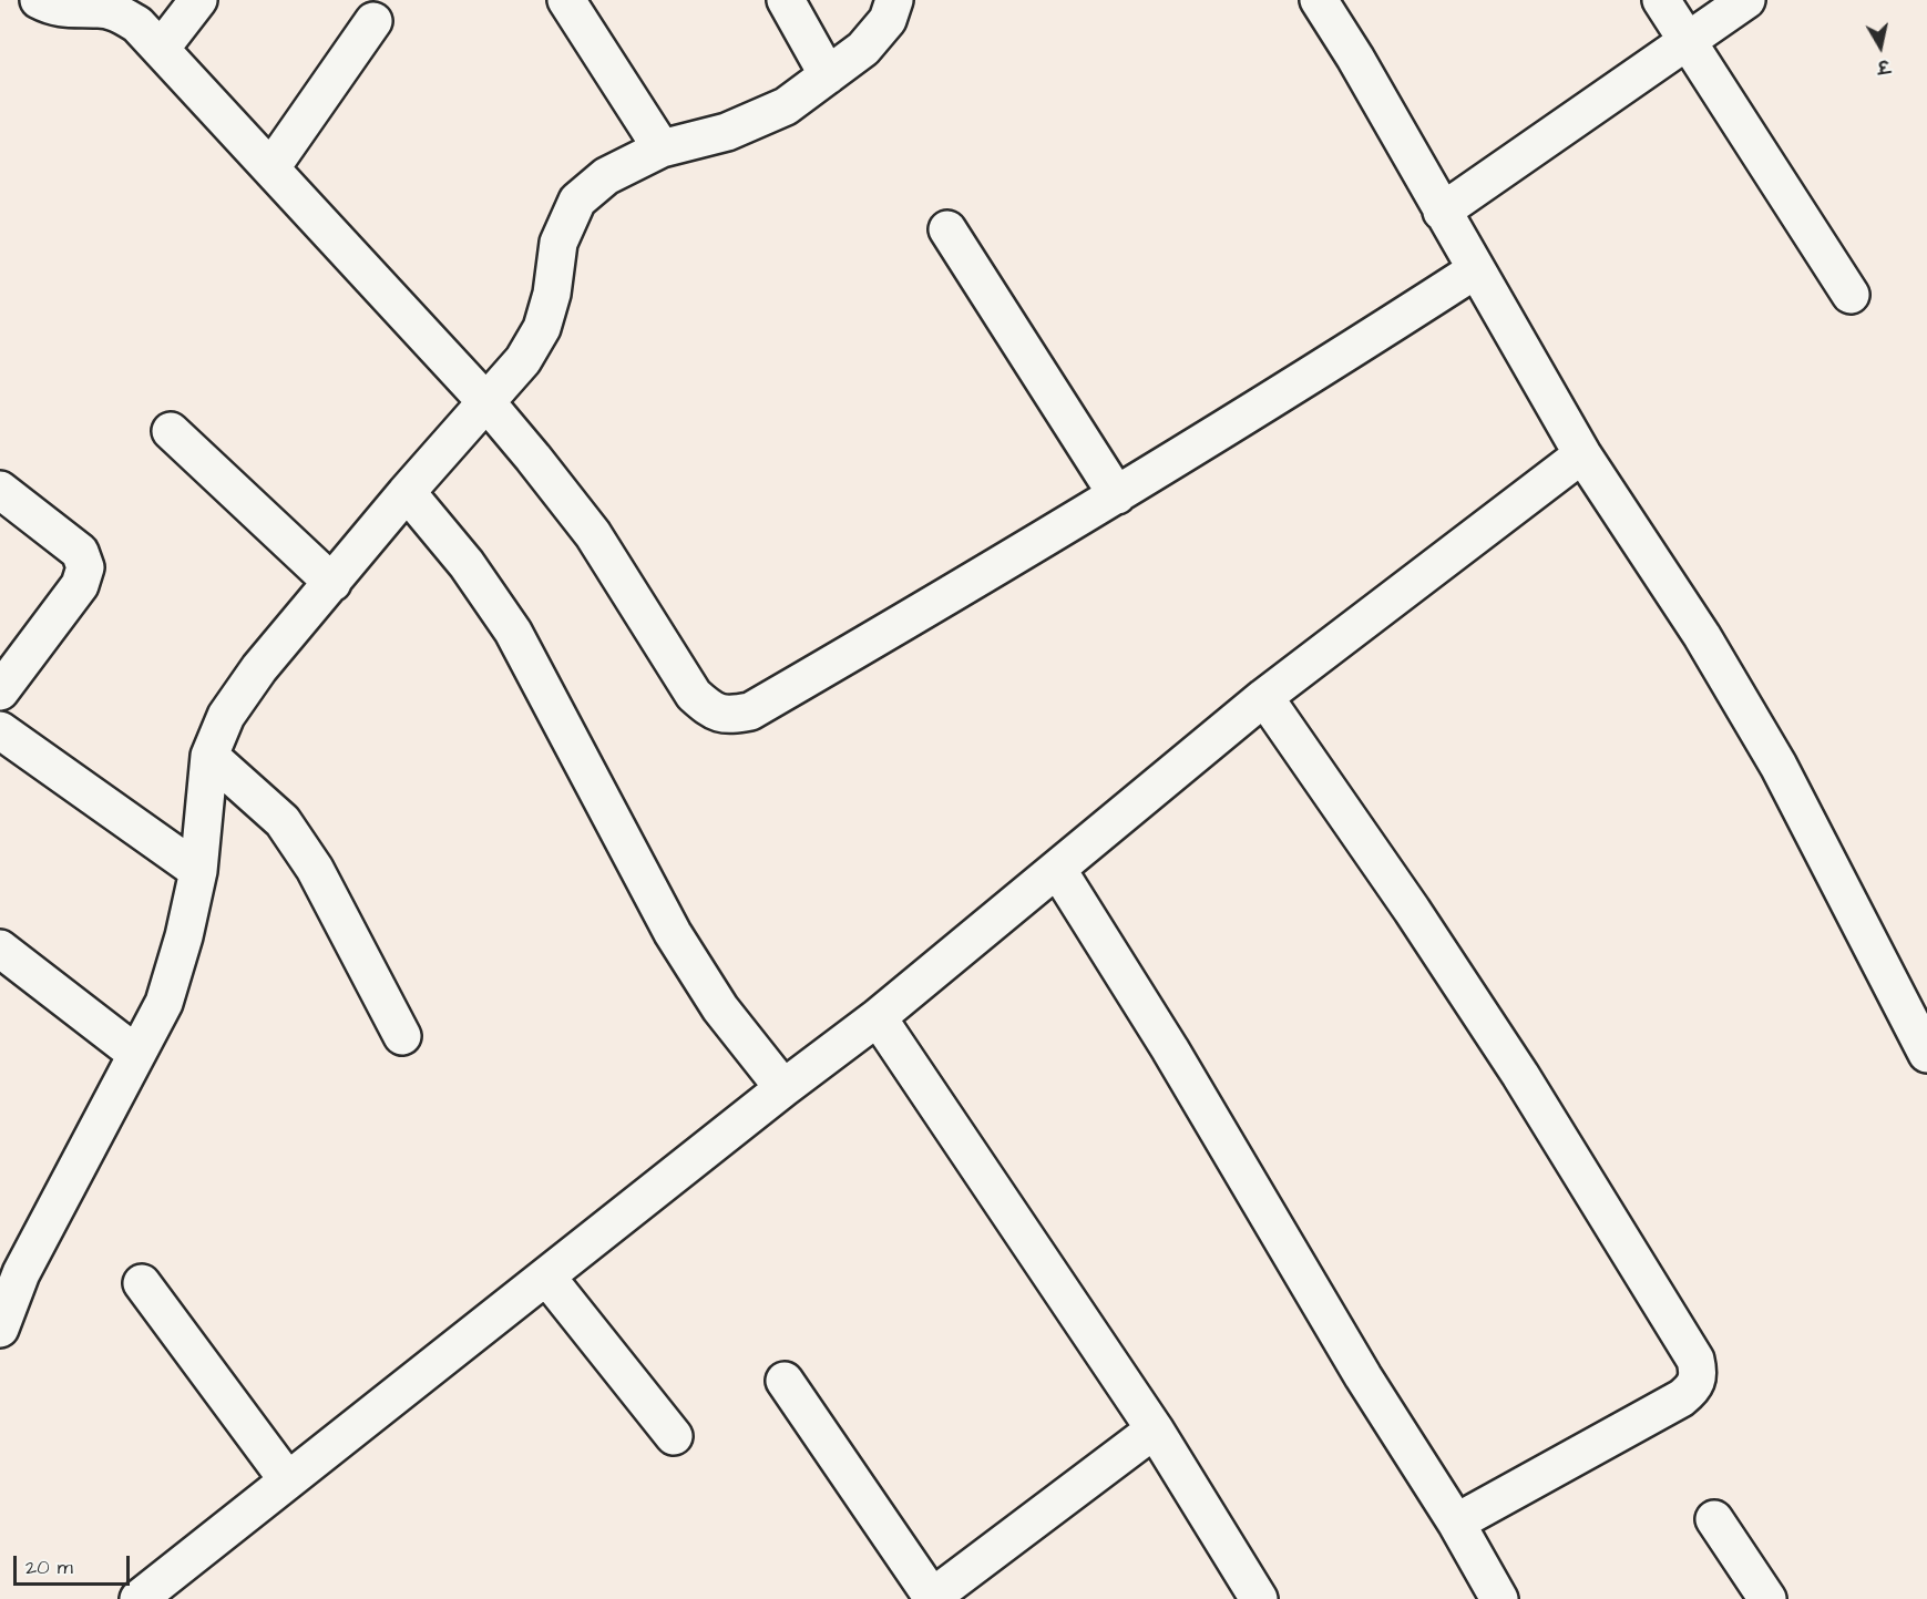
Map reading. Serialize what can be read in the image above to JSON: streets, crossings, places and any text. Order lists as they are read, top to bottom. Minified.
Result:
{"scale_bar":"20 m","north":"bottom"}
